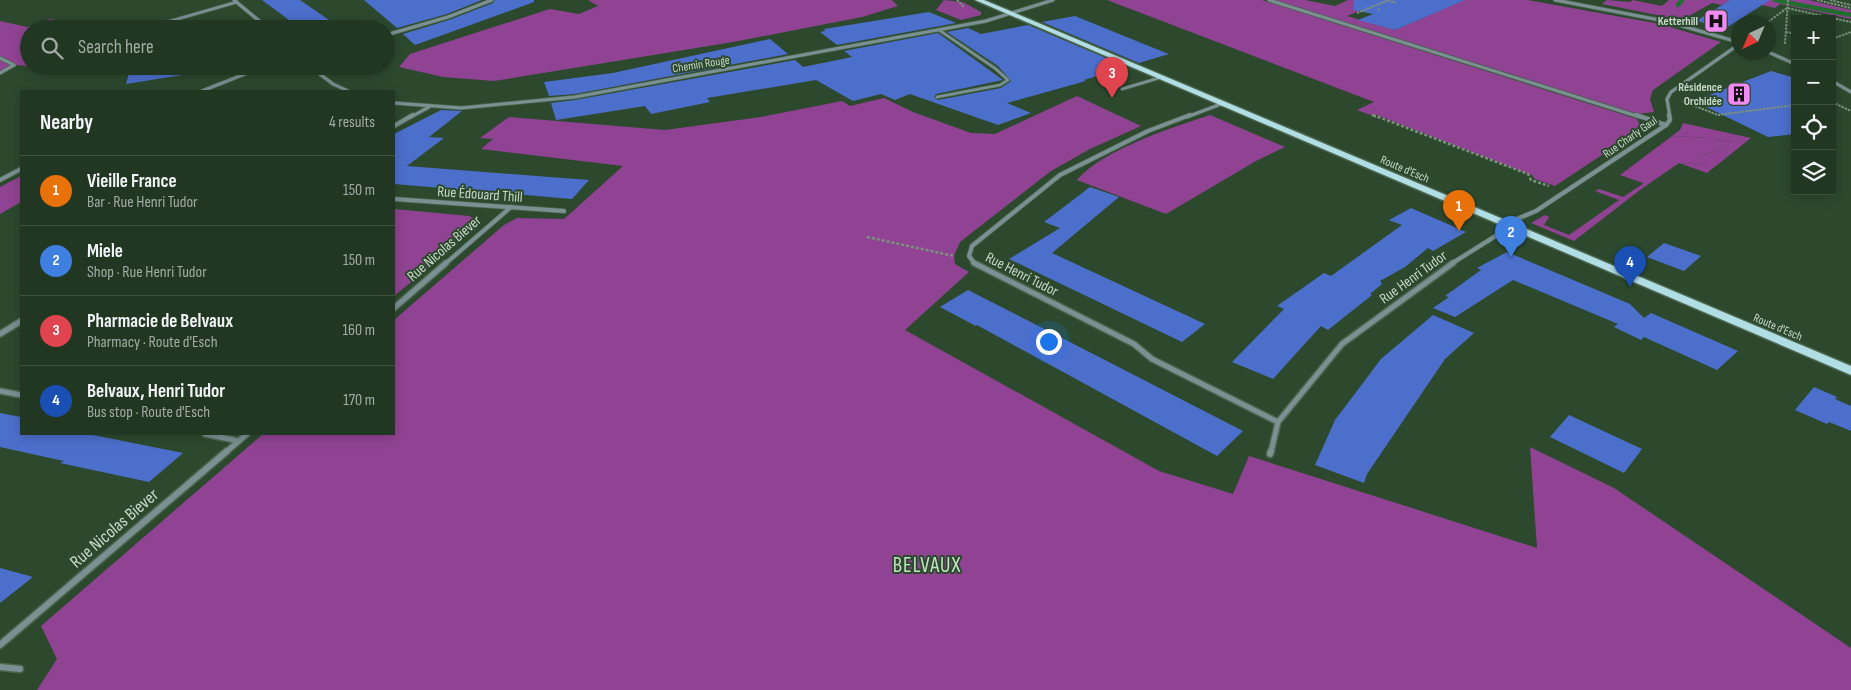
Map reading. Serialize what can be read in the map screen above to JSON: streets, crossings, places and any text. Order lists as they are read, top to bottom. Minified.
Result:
{"streets":{"main road":["Route d'Esch"],"street":["Chemin Rouge","Rue Charly Gaul","Rue Édouard Thill","Rue Nicolas Biever","Rue Henri Tudor"]},"crossings":[["Chemin Rouge","Route d'Esch"],["Rue Charly Gaul","Route d'Esch"],["Rue Charly Gaul","Rue Henri Tudor"],["Route d'Esch","Rue Henri Tudor"],["Rue Édouard Thill","Rue Nicolas Biever"]],"districts":["BELVAUX"],"places":{"hospital":["Ketterhill"],"building":["Résidence Orchidée"]},"north":"bottom left","page":{"map_buttons":["+","−"],"search":"Search here","pins":["3","1","2","4"],"heading":["Nearby","4 results"],"list":[{"mark":"1","name":"Vieille France","note":"Bar · Rue Henri Tudor","value":"150 m"},{"mark":"2","name":"Miele","note":"Shop · Rue Henri Tudor","value":"150 m"},{"mark":"3","name":"Pharmacie de Belvaux","note":"Pharmacy · Route d'Esch","value":"160 m"},{"mark":"4","name":"Belvaux, Henri Tudor","note":"Bus stop · Route d'Esch","value":"170 m"}]}}
